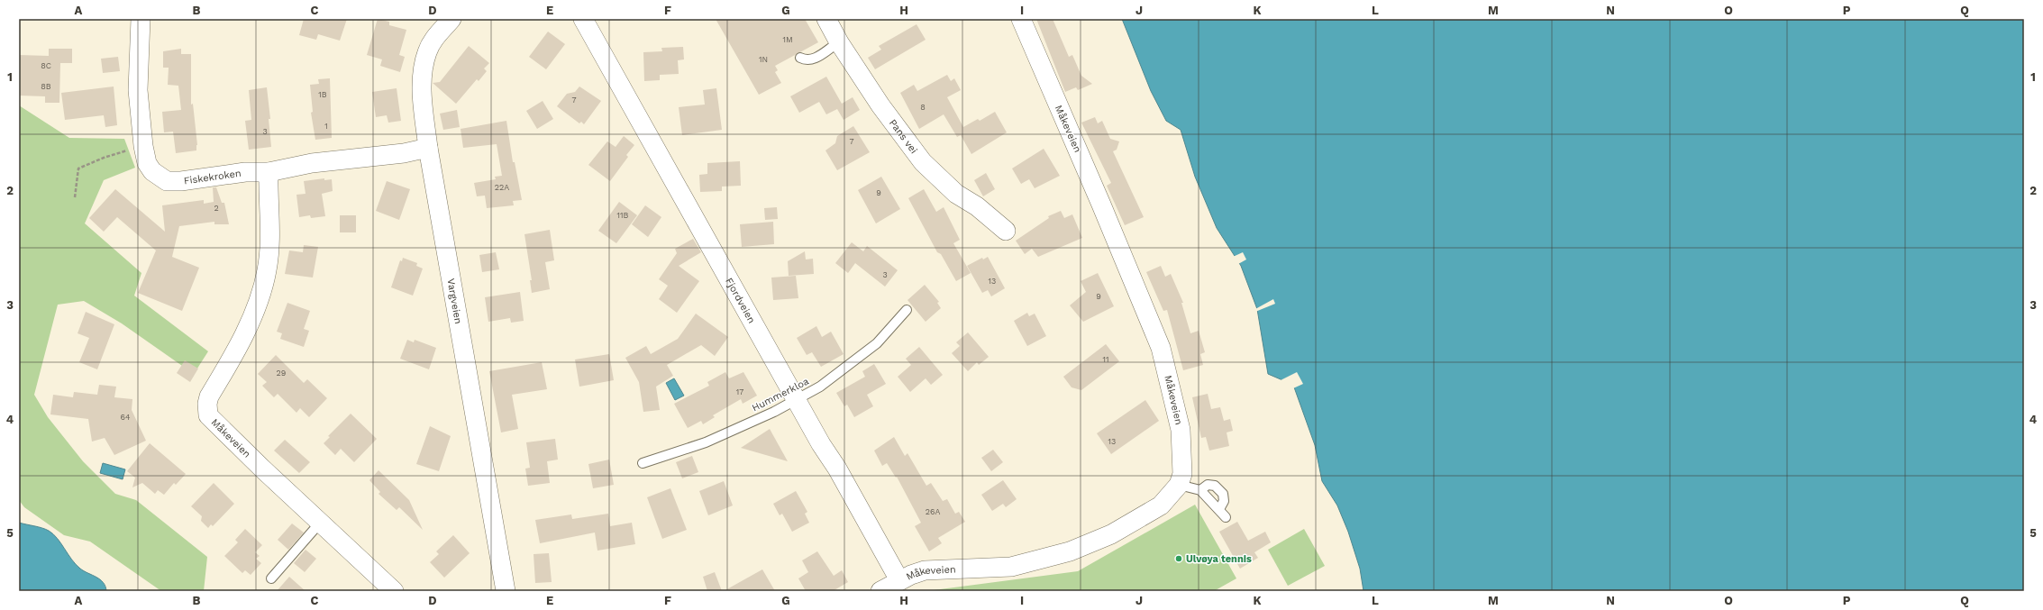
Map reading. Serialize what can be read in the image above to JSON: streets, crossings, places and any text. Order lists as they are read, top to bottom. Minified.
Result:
{"streets":{"street":["Måkeveien","Pans vei","Fiskekroken","Fjordveien","Vargveien"],"lane":["Hummerkloa"]},"crossings":[["Måkeveien","Fiskekroken"],["Måkeveien","Fjordveien"],["Fiskekroken","Vargveien"],["Fjordveien","Hummerkloa"]],"places":["Ulvøya tennis"],"house_numbers":["1M","1N","8C","8B","1B","7","8","1","3","7","22A","9","2","11B","3","13","9","11","29","17","64","13","26A"],"grid":{"columns":["A","B","C","D","E","F","G","H","I","J","K","L","M","N","O","P","Q"],"rows":["1","2","3","4","5"]}}
